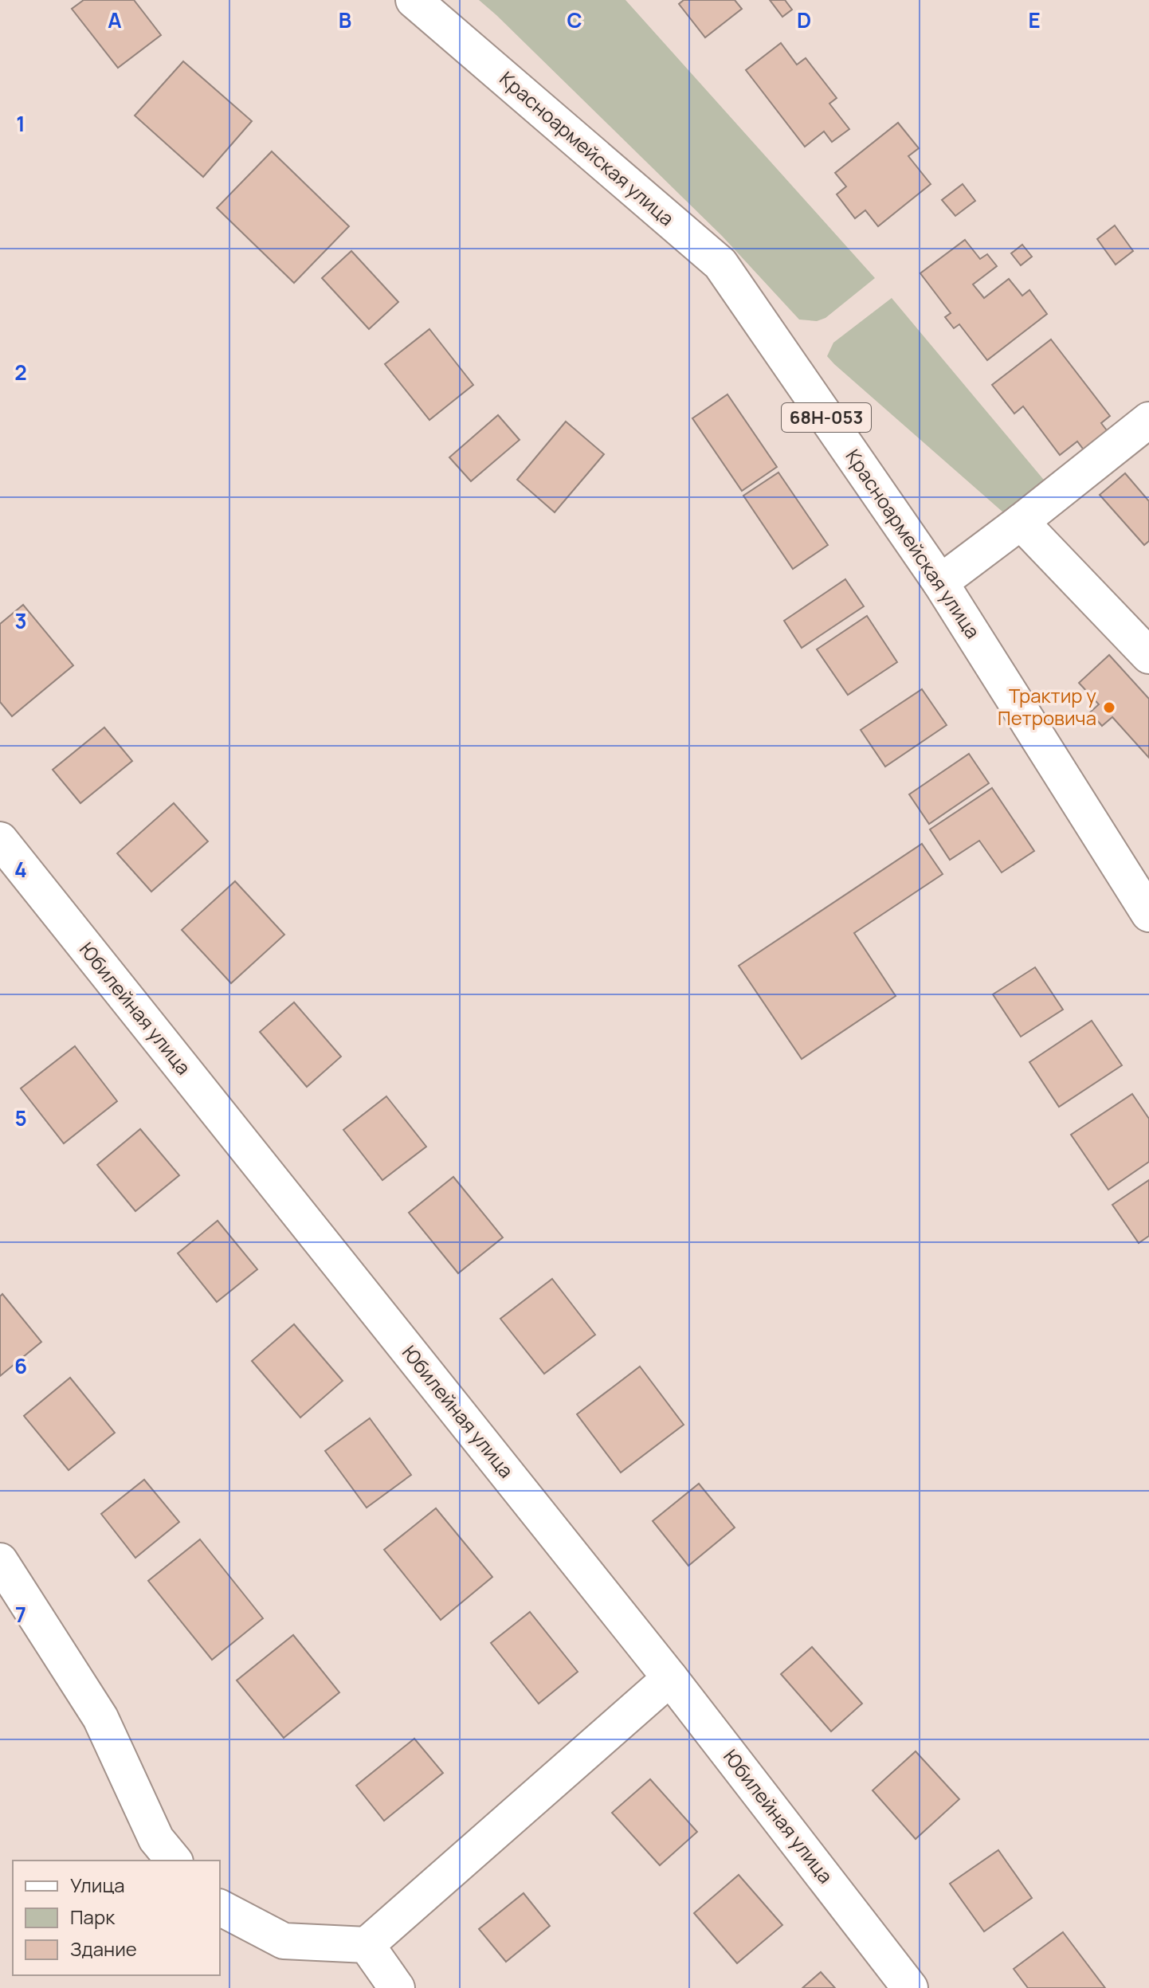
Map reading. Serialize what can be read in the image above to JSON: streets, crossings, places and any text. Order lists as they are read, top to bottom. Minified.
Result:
{"streets":{"street":["Красноармейская улица","68Н-053","Юбилейная улица"]},"places":["Трактир у Петровича"],"legend":["Улица","Парк","Здание"],"grid":{"columns":["A","B","C","D","E"],"rows":["1","2","3","4","5","6","7"]}}
